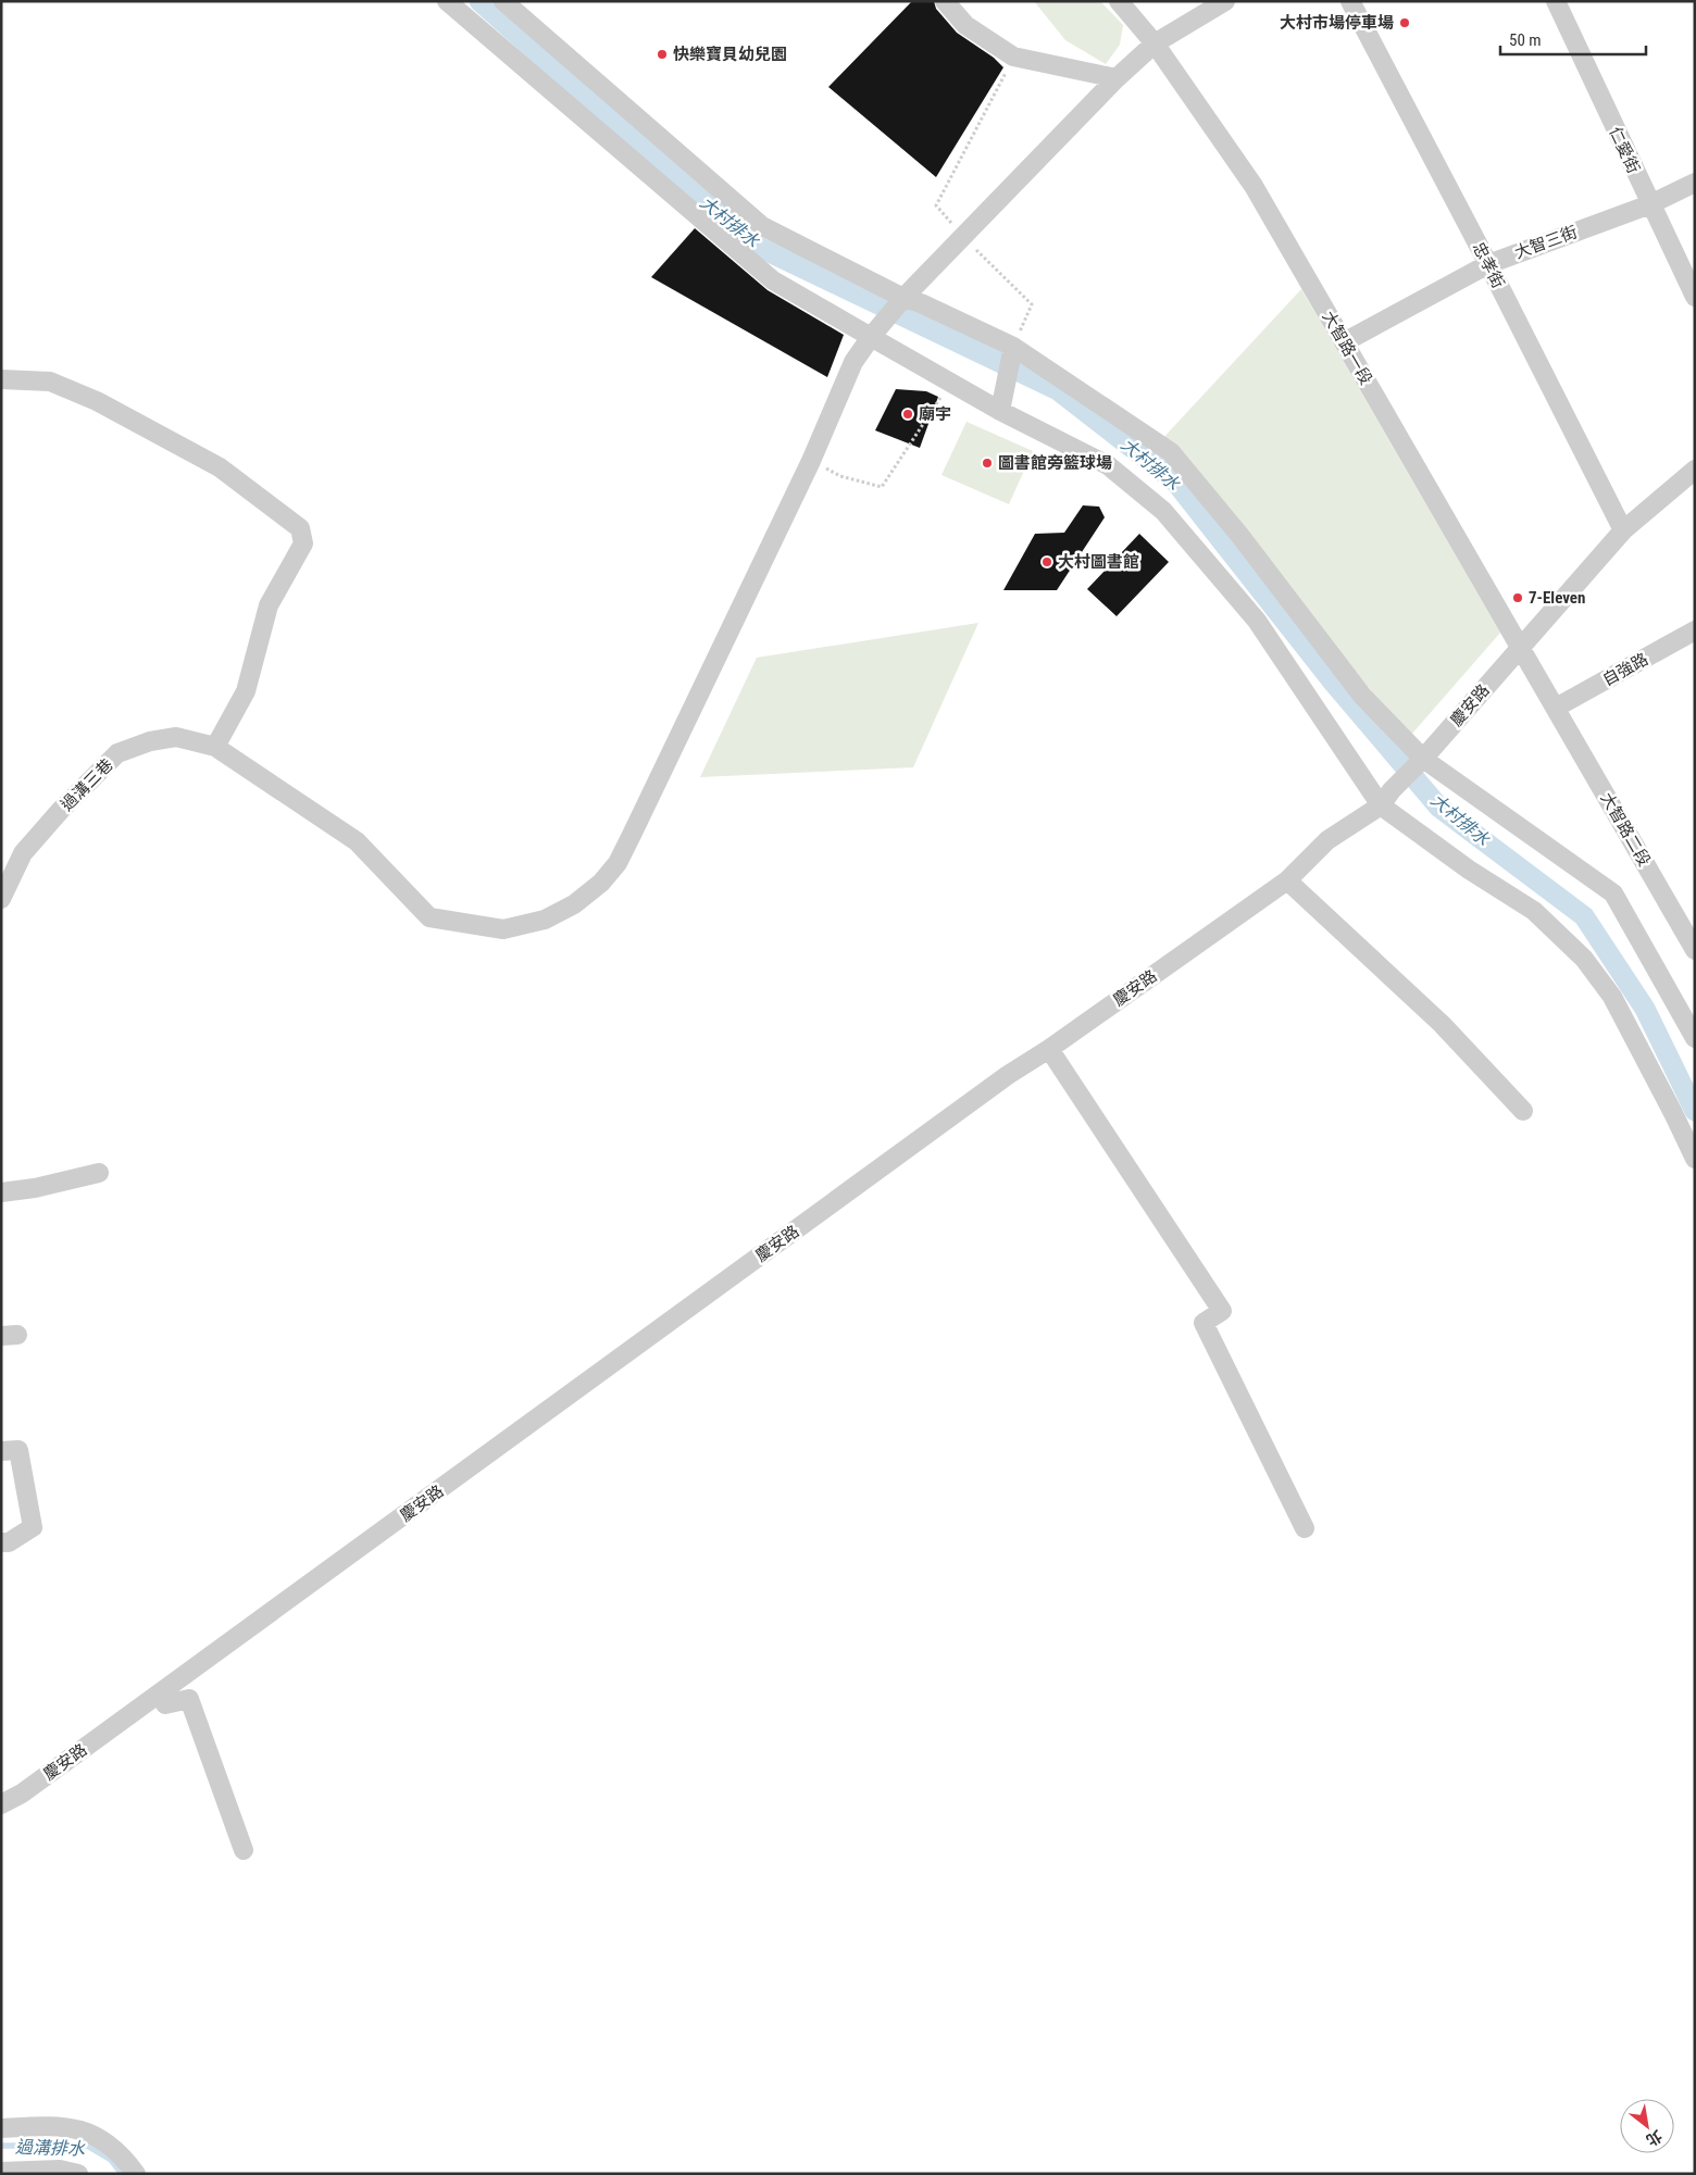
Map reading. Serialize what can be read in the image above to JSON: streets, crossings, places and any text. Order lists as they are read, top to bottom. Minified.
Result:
{"streets":{"street":["仁愛街","大智三街","忠孝街","大智路一段","自強路","慶安路","過溝三巷","大智路二段"]},"crossings":[["仁愛街","大智三街"],["大智三街","忠孝街"],["大智三街","大智路一段"],["忠孝街","慶安路"],["大智路一段","自強路"],["大智路一段","慶安路"],["大智路一段","過溝三巷"],["大智路一段","大智路二段"],["自強路","大智路二段"]],"water":["大村排水","過溝排水"],"places":["大村市場停車場","快樂寶貝幼兒園","廟宇","圖書館旁籃球場","大村圖書館","7-Eleven"],"scale_bar":"50 m","north":"bottom right"}
